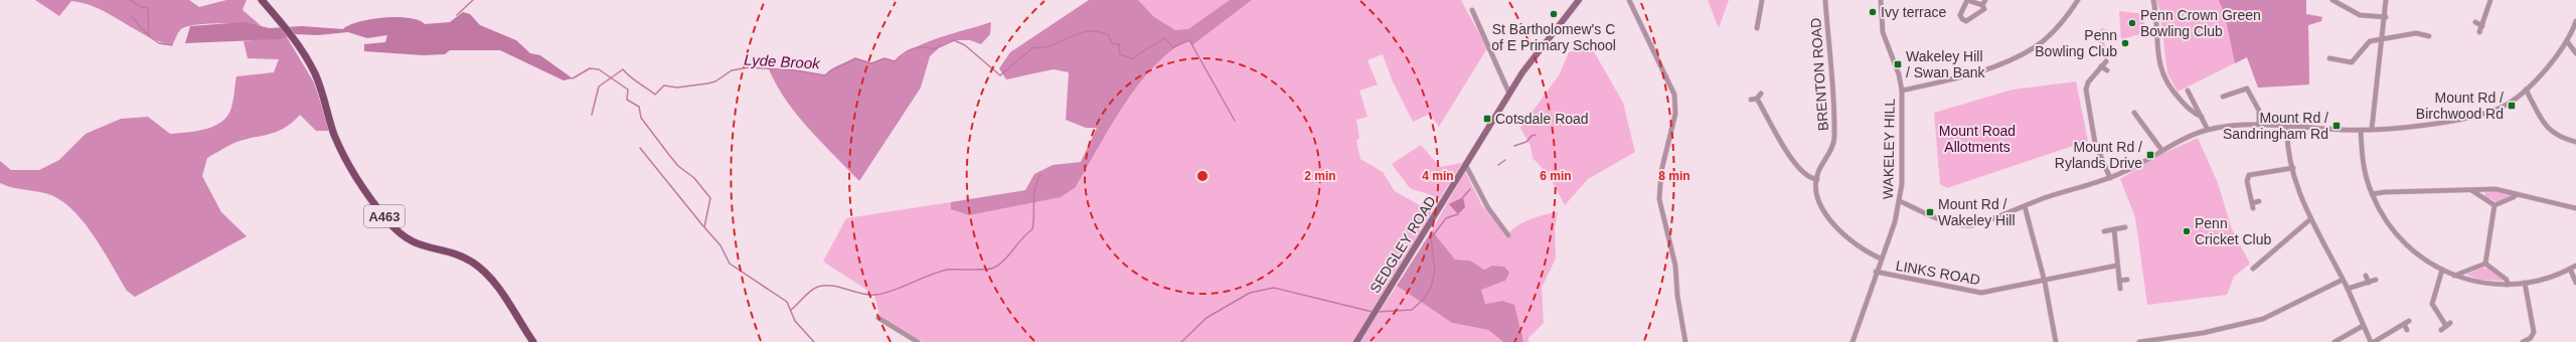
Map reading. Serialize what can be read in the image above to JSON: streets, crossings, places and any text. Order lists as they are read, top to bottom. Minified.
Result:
{"streets":{"main road":["A463"],"street":["BRENTON ROAD","WAKELEY HILL","SEDGLEY ROAD","LINKS ROAD"]},"crossings":[["BRENTON ROAD","WAKELEY HILL"],["WAKELEY HILL","LINKS ROAD"]],"water":["Lyde Brook"],"parks":["Mount Road Allotments"],"places":{"other":["Ivy terrace","St Bartholomew's C of E Primary School","Penn Crown Green Bowling Club","Penn Bowling Club","Penn Cricket Club"],"transit":["Wakeley Hill / Swan Bank","Mount Rd / Birchwood Rd","Cotsdale Road","Mount Rd / Sandringham Rd","Mount Rd / Rylands Drive","Mount Rd / Wakeley Hill"]},"rings":["2 min","4 min","6 min","8 min"]}
